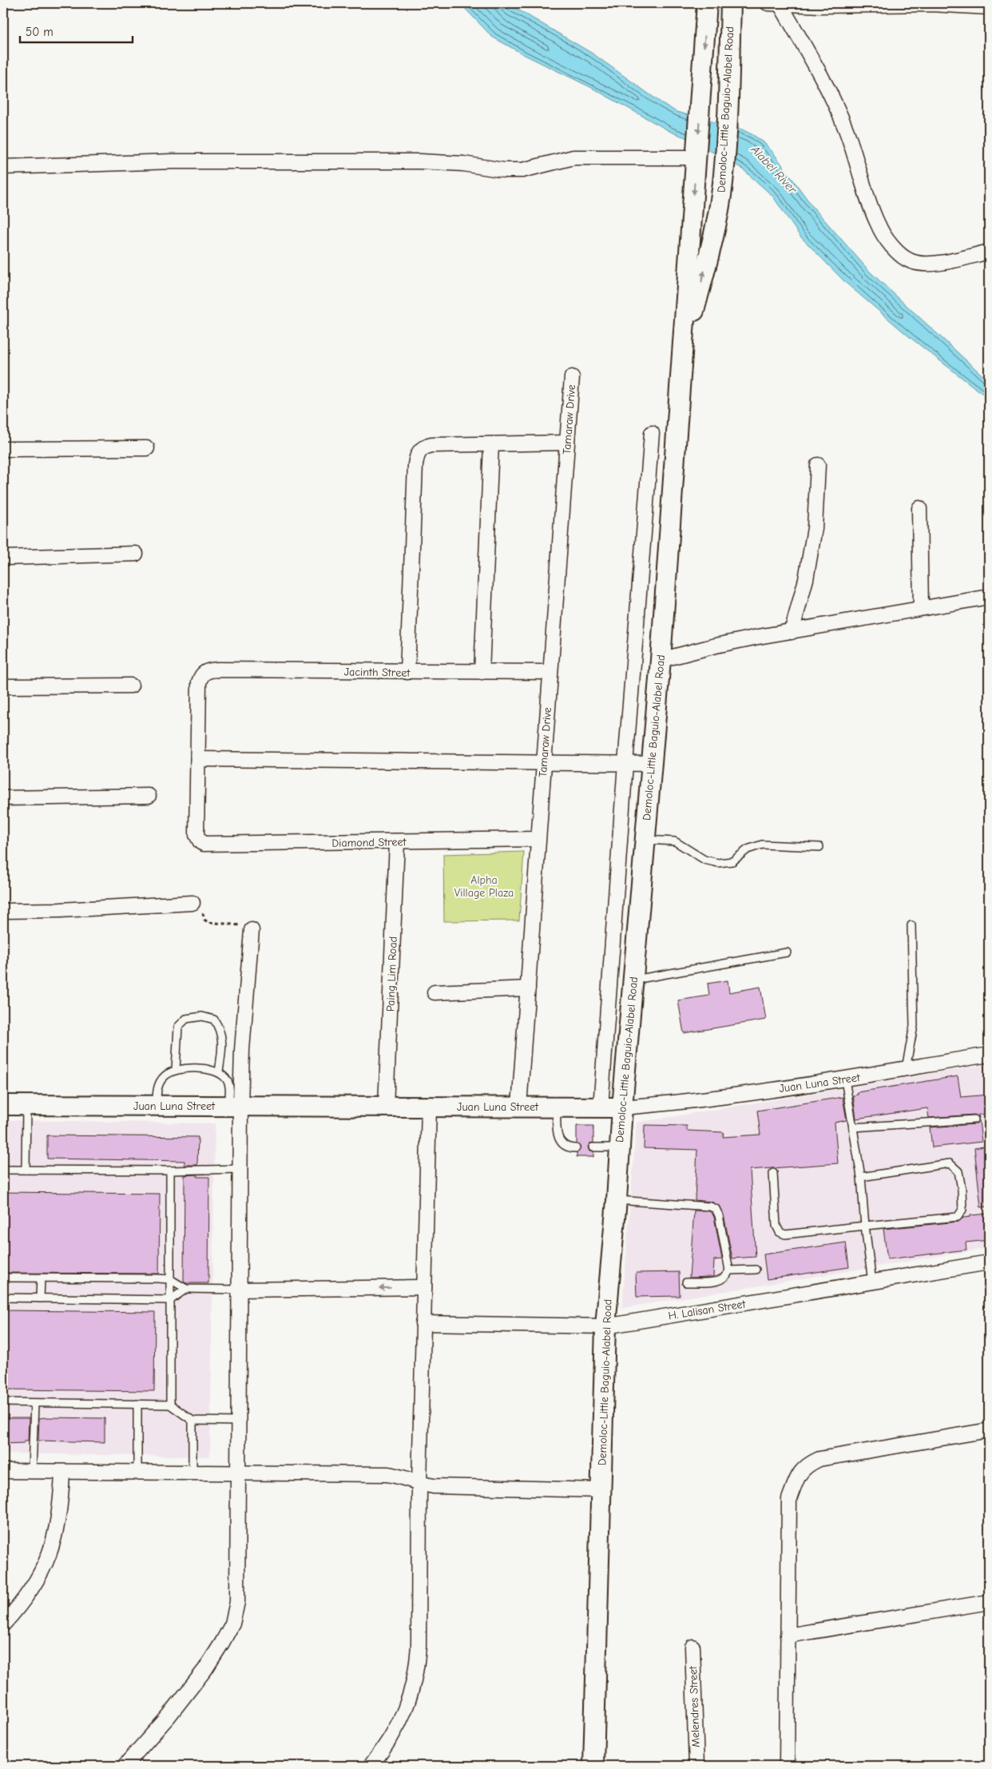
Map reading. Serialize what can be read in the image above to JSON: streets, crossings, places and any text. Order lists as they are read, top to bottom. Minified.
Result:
{"streets":{"main road":["Demoloc-Little Baguio-Alabel Road","Juan Luna Street"],"street":["Tamaraw Drive","Jacinth Street","Diamond Street","Paing Lim Road","H. Lalisan Street","Melendres Street"]},"crossings":[["Demoloc-Little Baguio-Alabel Road","Juan Luna Street"],["Demoloc-Little Baguio-Alabel Road","H. Lalisan Street"],["Tamaraw Drive","Jacinth Street"],["Tamaraw Drive","Diamond Street"],["Tamaraw Drive","Juan Luna Street"],["Jacinth Street","Diamond Street"],["Diamond Street","Paing Lim Road"],["Paing Lim Road","Juan Luna Street"]],"water":["Alabel River"],"parks":["Alpha Village Plaza"],"scale_bar":"50 m"}
